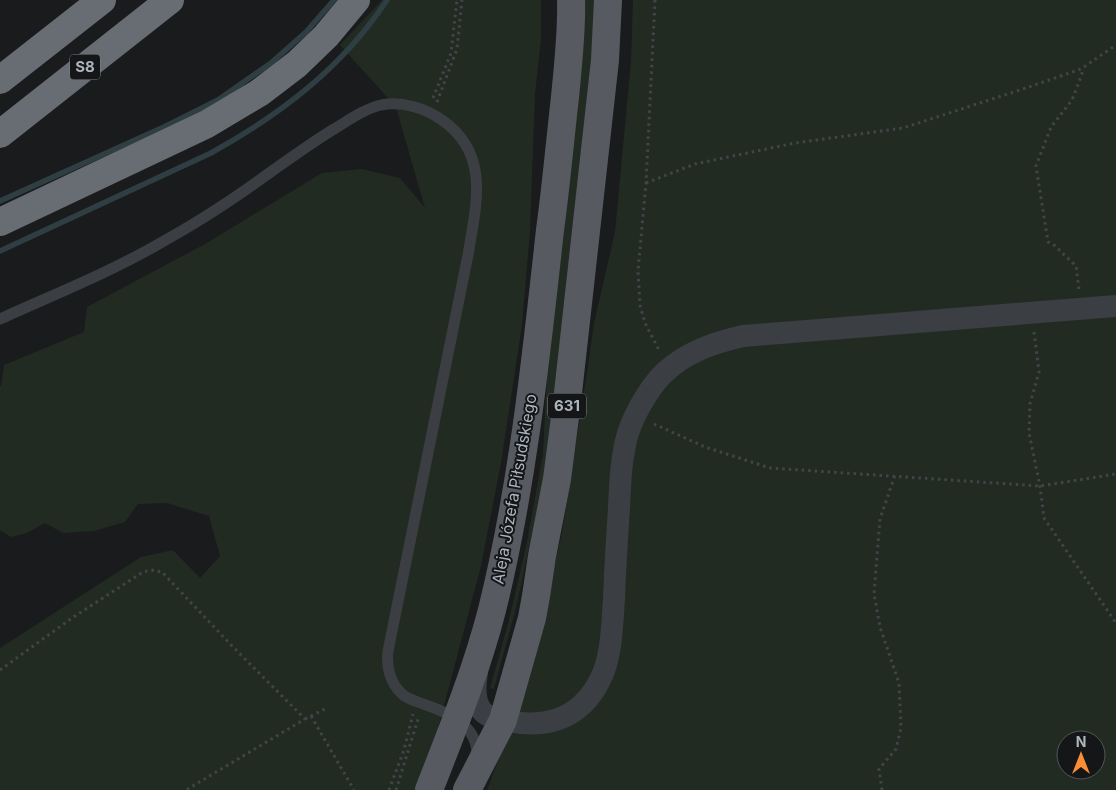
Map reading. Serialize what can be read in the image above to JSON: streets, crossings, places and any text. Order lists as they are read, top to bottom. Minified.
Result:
{"streets":{"highway":["S8"],"main road":["631","Aleja Józefa Piłsudskiego"]},"north":"top"}
